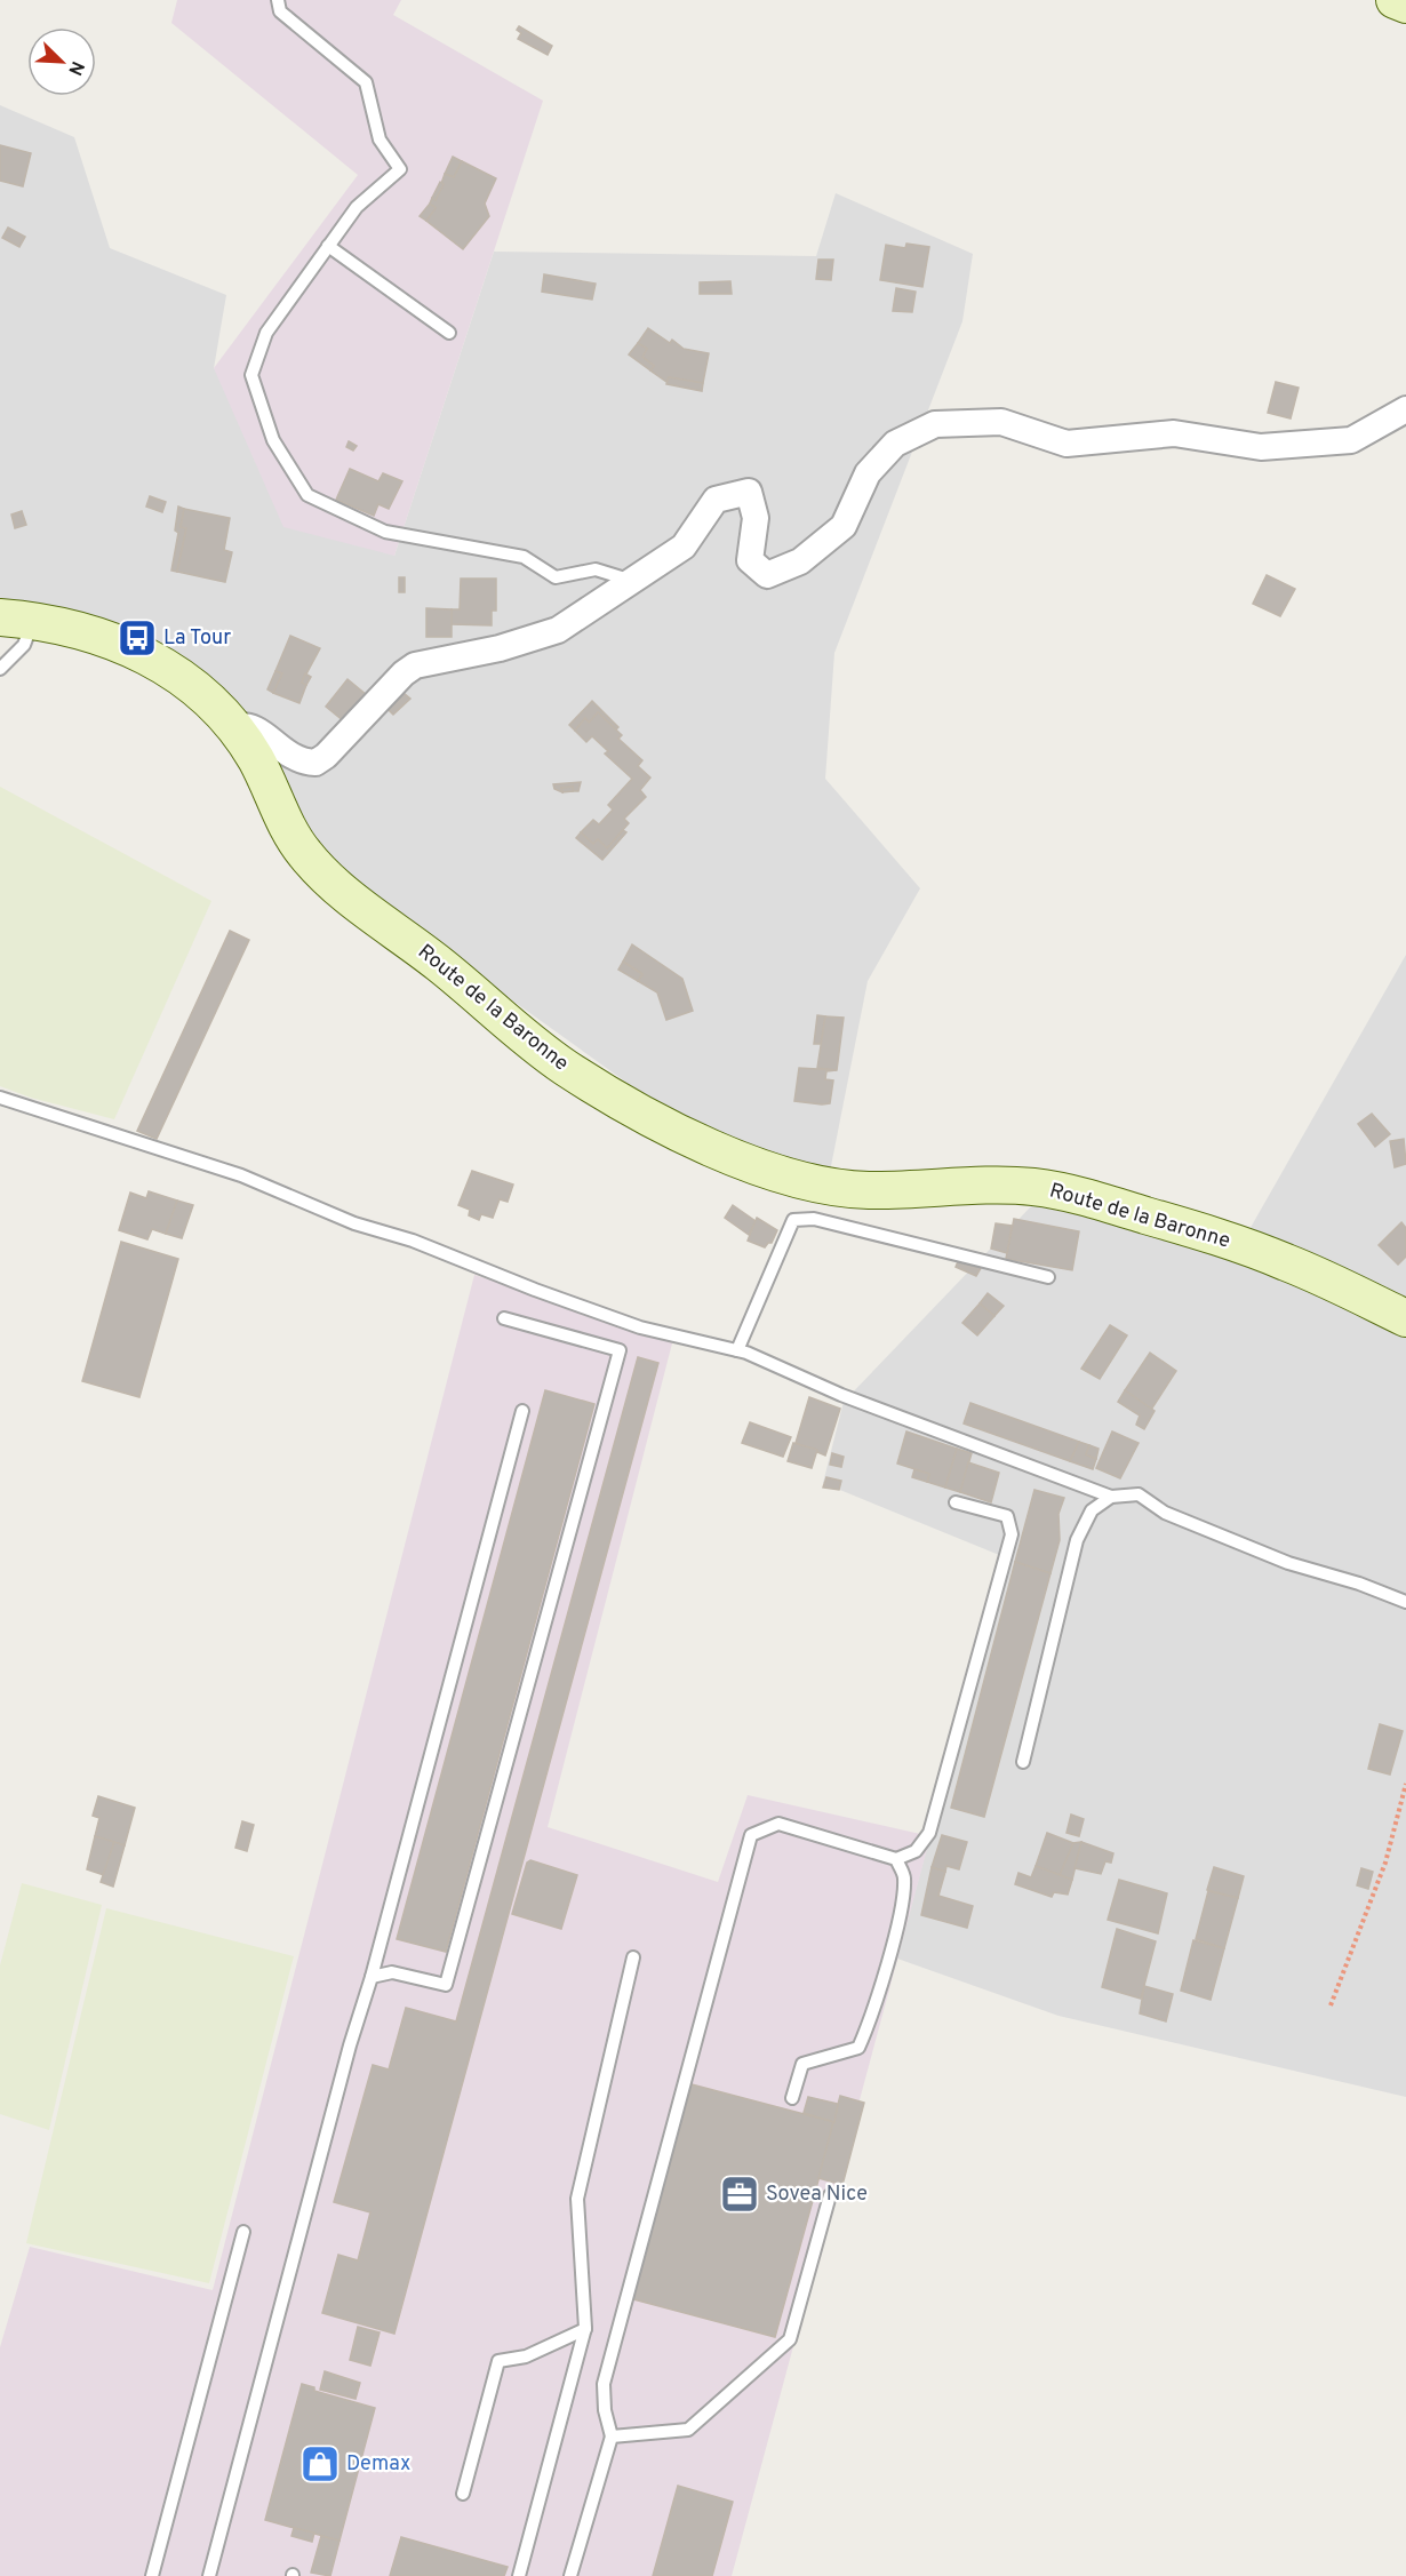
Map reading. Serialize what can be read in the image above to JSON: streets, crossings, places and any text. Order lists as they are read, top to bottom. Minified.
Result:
{"streets":{"main road":["Route de la Baronne"]},"places":{"bus stop":["La Tour"],"office":["Sovea Nice"],"shop":["Demax"]},"north":"bottom right"}
